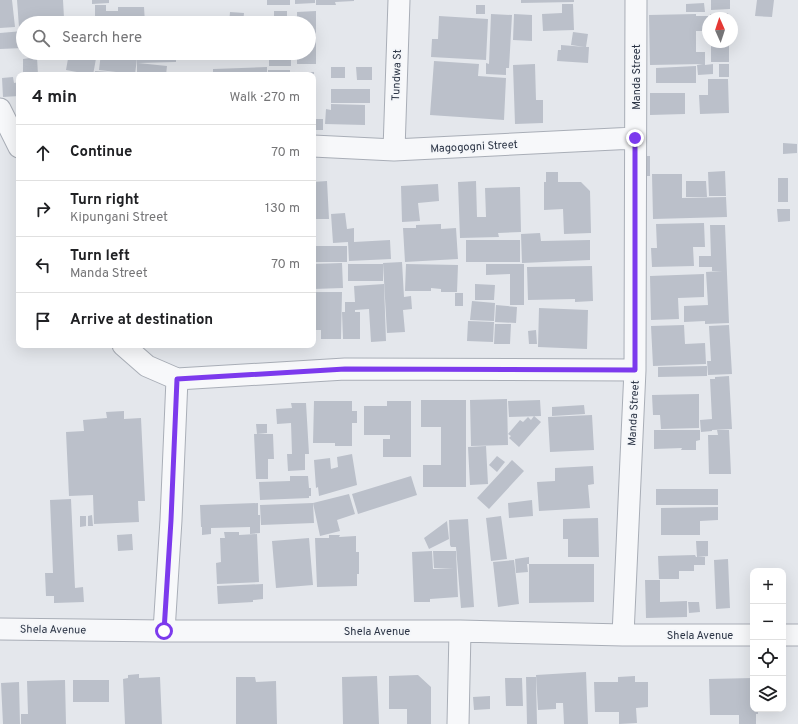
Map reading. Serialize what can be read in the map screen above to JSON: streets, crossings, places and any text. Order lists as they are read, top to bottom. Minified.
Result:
{"streets":{"street":["Tundwa St","Manda Street","Magogogni Street","Shela Avenue"]},"crossings":[["Tundwa St","Magogogni Street"],["Manda Street","Magogogni Street"],["Manda Street","Shela Avenue"]],"north":"top","page":{"search":"Search here","heading":["4 min","Walk · 270 m"],"list":[["Continue","70 m"],["Turn right","Kipungani Street","130 m"],["Turn left","Manda Street","70 m"],"Arrive at destination"],"map_buttons":["+","−"]}}
